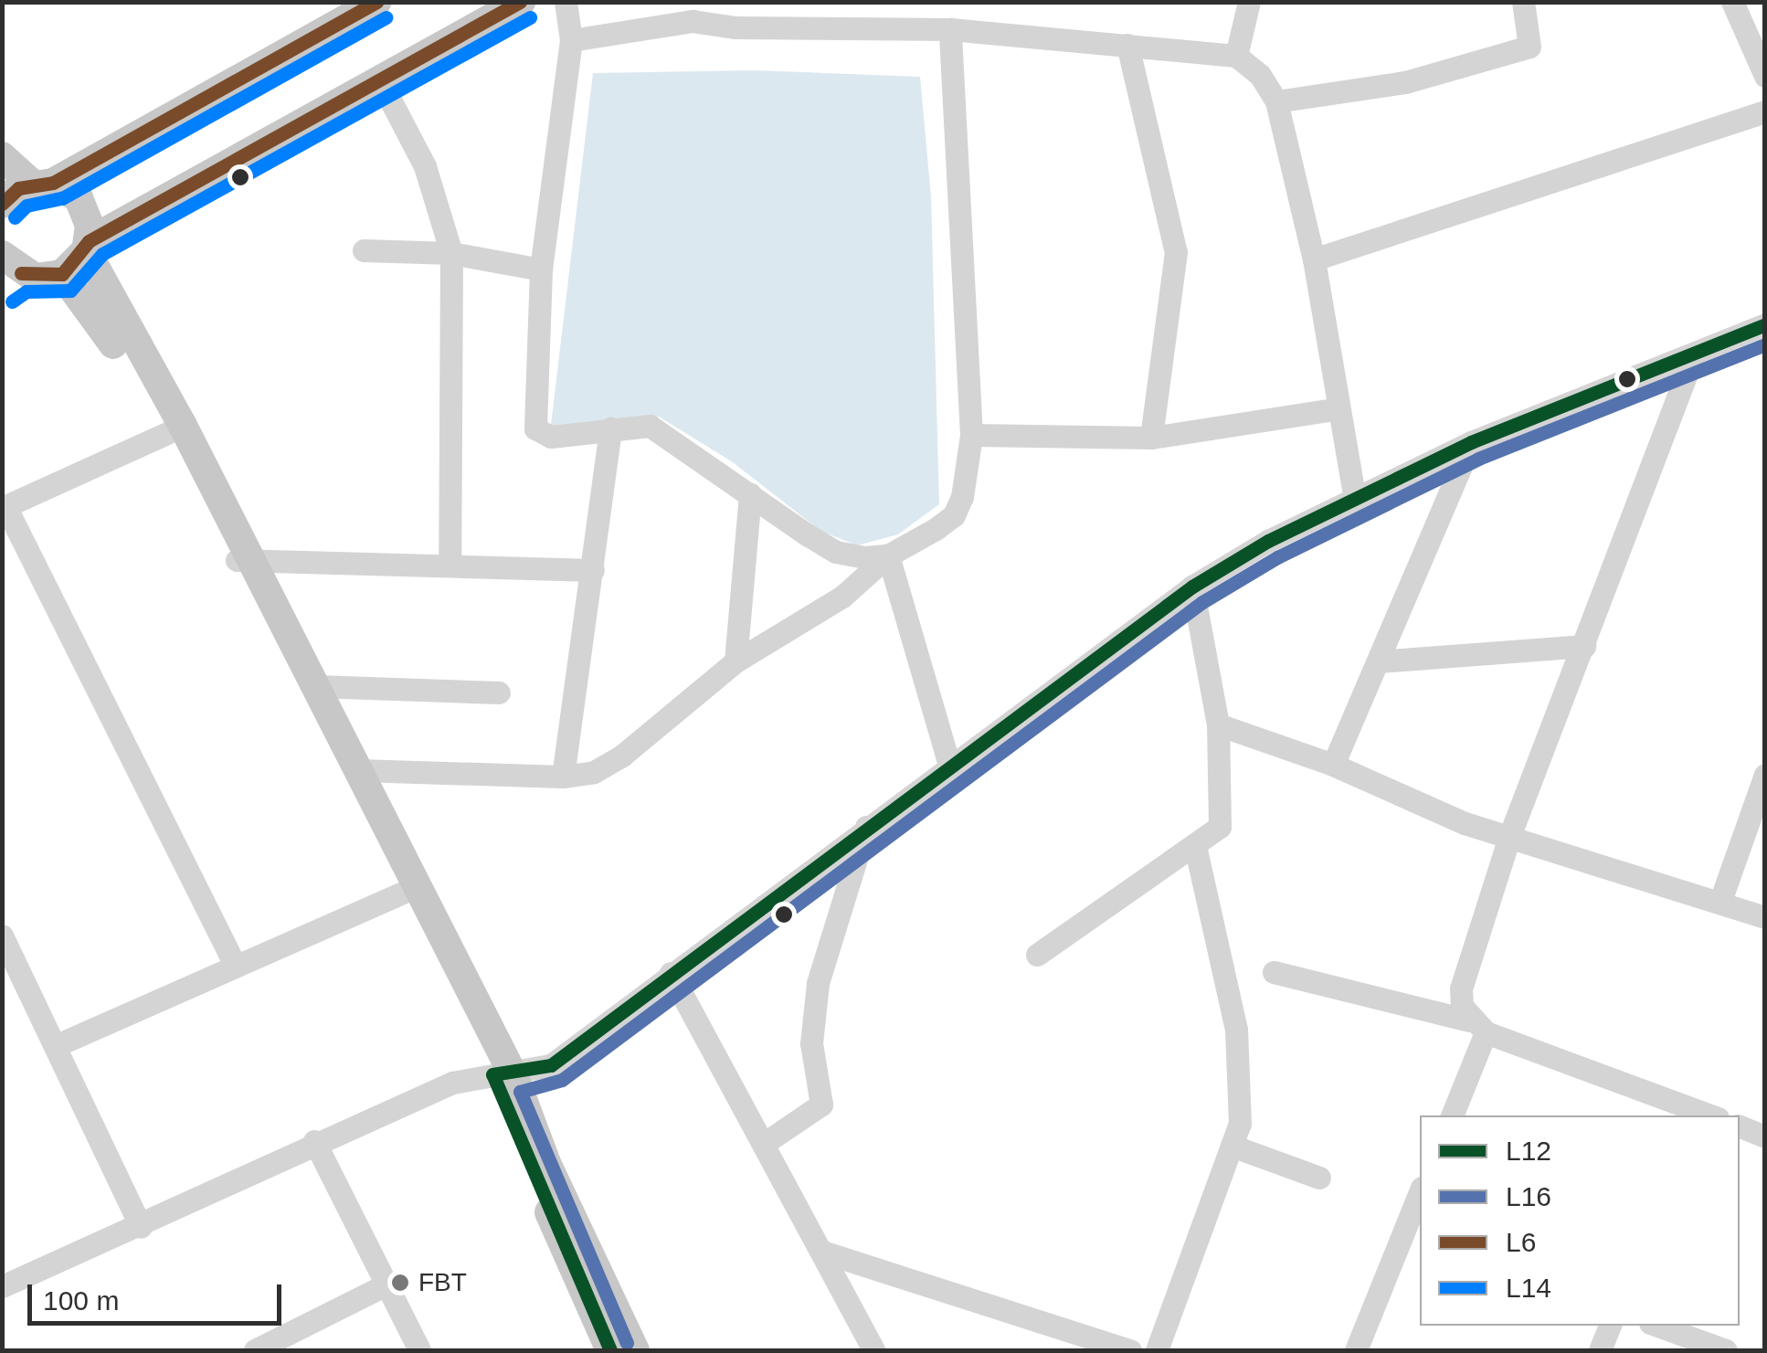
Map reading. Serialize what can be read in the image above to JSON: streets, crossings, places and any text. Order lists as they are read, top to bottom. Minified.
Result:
{"places":["FBT"],"lines":["transit line L6","transit line L14","transit line L12","transit line L16"],"legend":["L12","L16","L6","L14"],"scale_bar":"100 m"}
